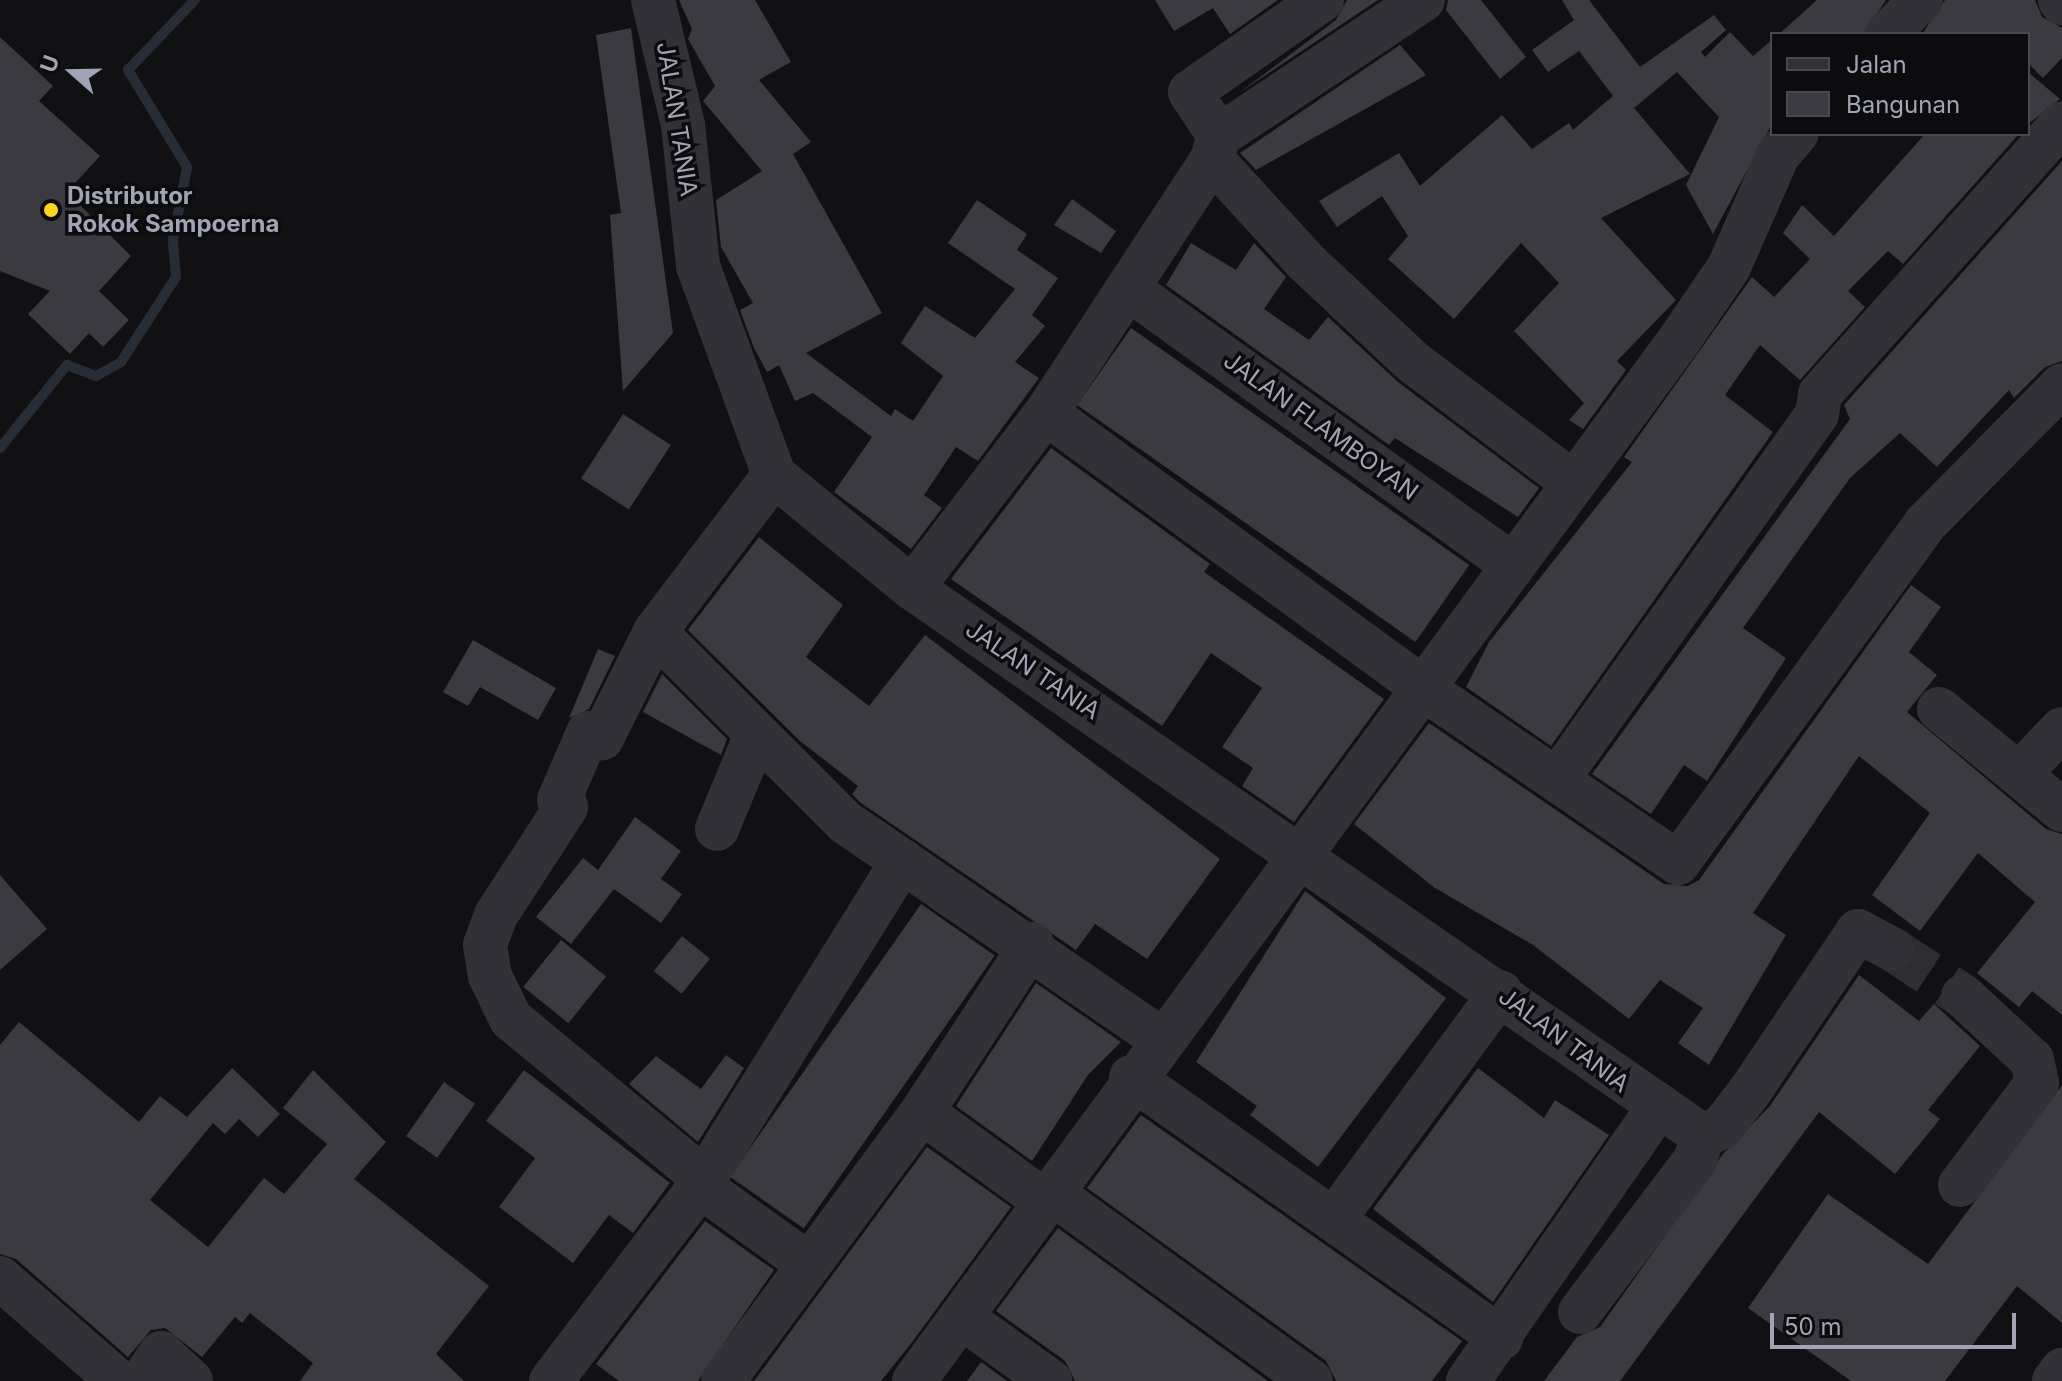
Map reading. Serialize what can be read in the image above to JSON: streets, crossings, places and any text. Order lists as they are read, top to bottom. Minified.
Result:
{"streets":{"street":["JALAN TANIA","JALAN FLAMBOYAN"]},"places":["Distributor Rokok Sampoerna"],"legend":["Jalan","Bangunan"],"scale_bar":"50 m","north":"left"}
